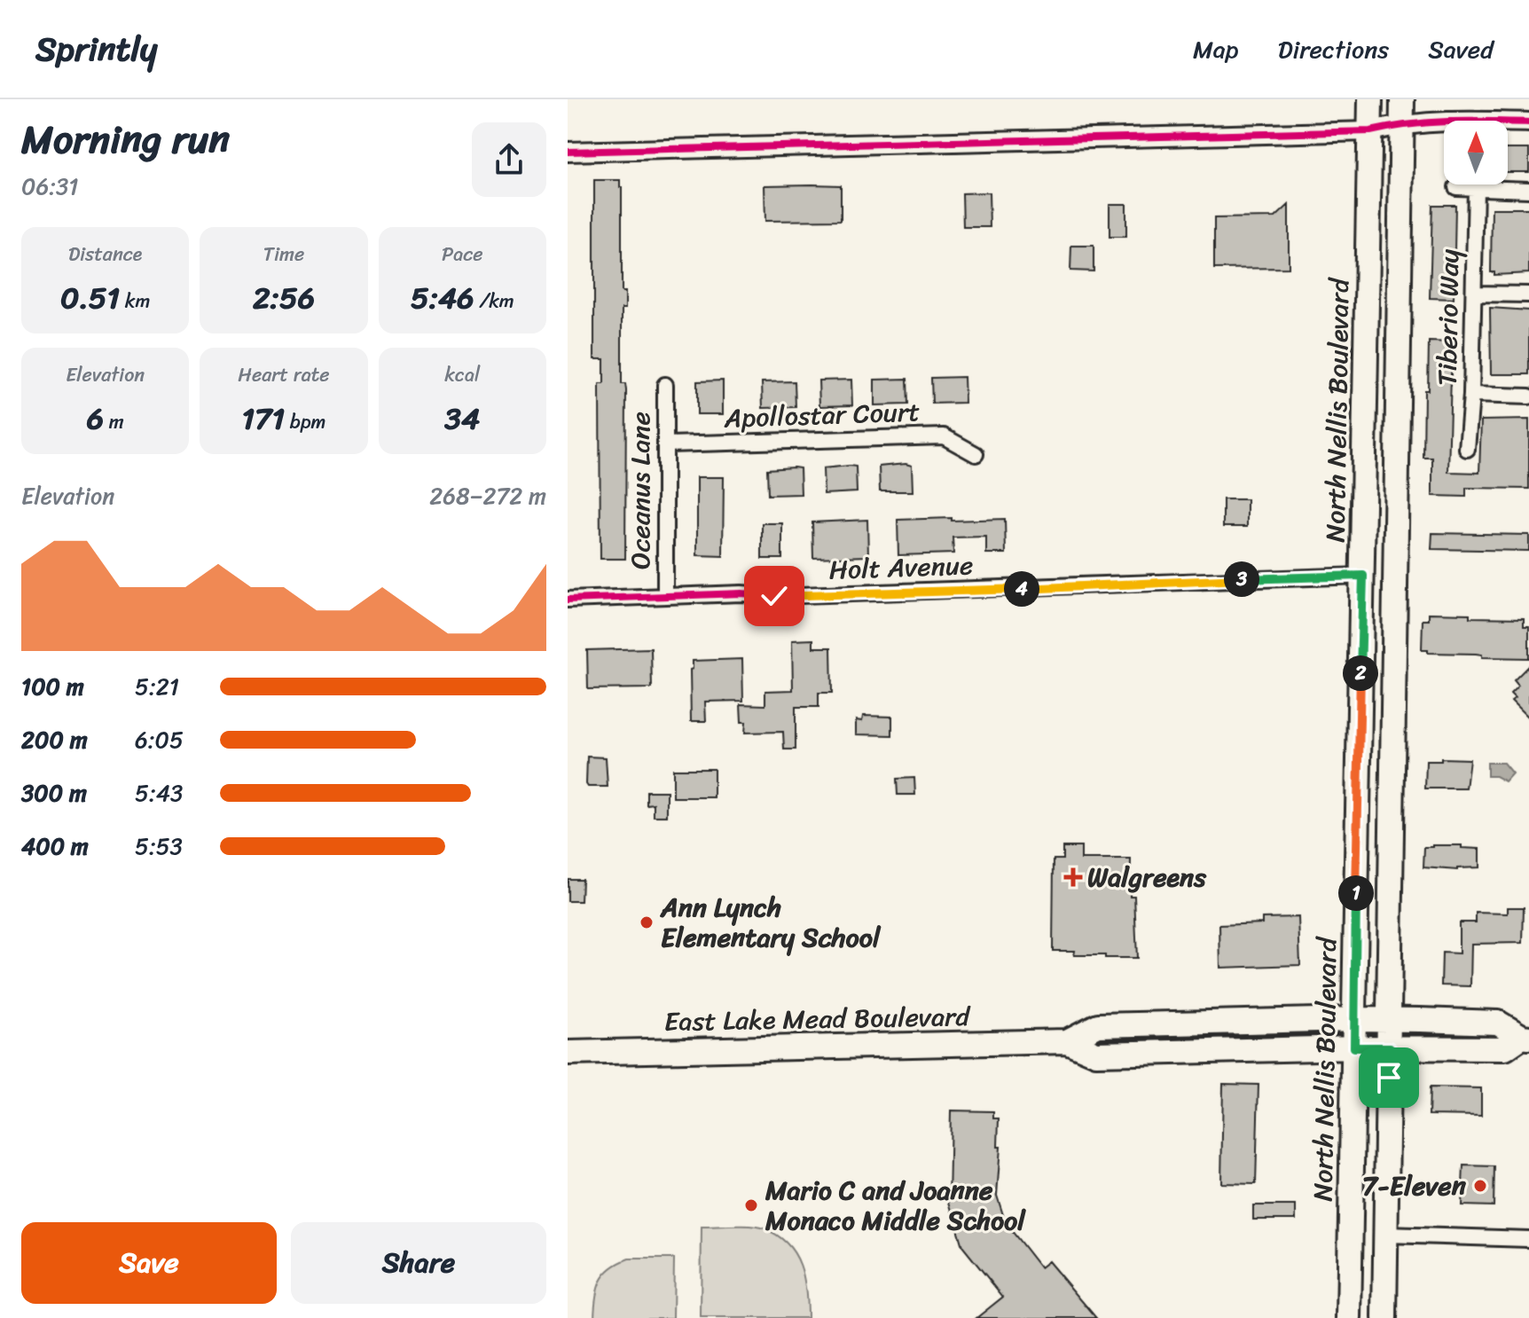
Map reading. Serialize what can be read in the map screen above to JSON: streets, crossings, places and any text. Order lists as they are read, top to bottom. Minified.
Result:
{"streets":{"main road":["North Nellis Boulevard","East Lake Mead Boulevard"],"street":["Tiberio Way","Apollostar Court","Oceanus Lane","Holt Avenue"]},"crossings":[["North Nellis Boulevard","Holt Avenue"],["North Nellis Boulevard","East Lake Mead Boulevard"],["Apollostar Court","Oceanus Lane"],["Oceanus Lane","Holt Avenue"]],"places":{"health":["Walgreens"],"other":["Ann Lynch Elementary School","7-Eleven","Mario C and Joanne Monaco Middle School"]},"north":"top","page":{"header":"Sprintly","nav":["Map","Directions","Saved"],"heading":["Morning run","06:31"],"stats":[["Distance","0.51 km"],["Time","2:56"],["Pace","5:46 /km"],["Elevation","6 m"],["Heart rate","171 bpm"],["kcal","34"]],"chart":["Elevation","268–272 m"],"pins":["3","4","2","1"],"list":[{"name":"100 m","note":"5:21"},{"name":"200 m","note":"6:05"},{"name":"300 m","note":"5:43"},{"name":"400 m","note":"5:53"}],"buttons":["Save","Share"]}}
